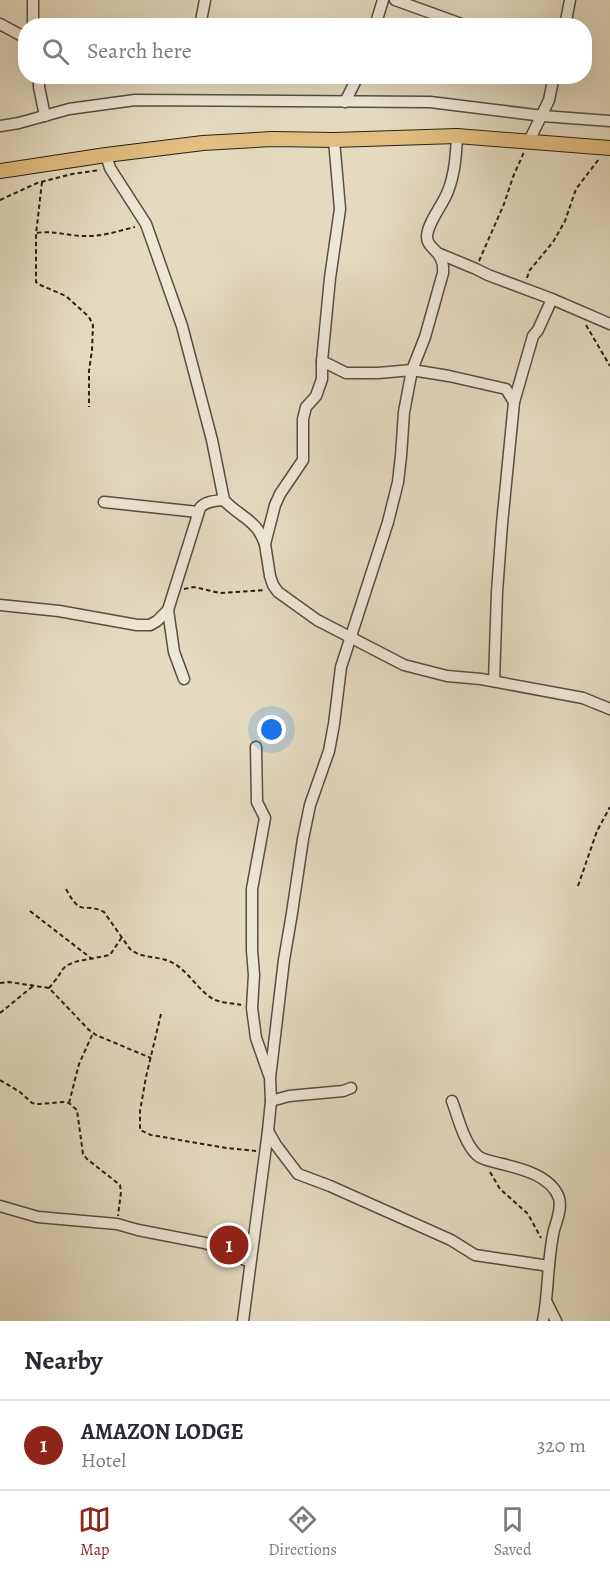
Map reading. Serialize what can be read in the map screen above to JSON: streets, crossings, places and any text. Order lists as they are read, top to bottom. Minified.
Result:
{"page":{"search":"Search here","pins":"1","heading":"Nearby","list":[{"mark":"1","name":"AMAZON LODGE","note":"Hotel","value":"320 m"}],"nav":["Map","Directions","Saved"]}}
